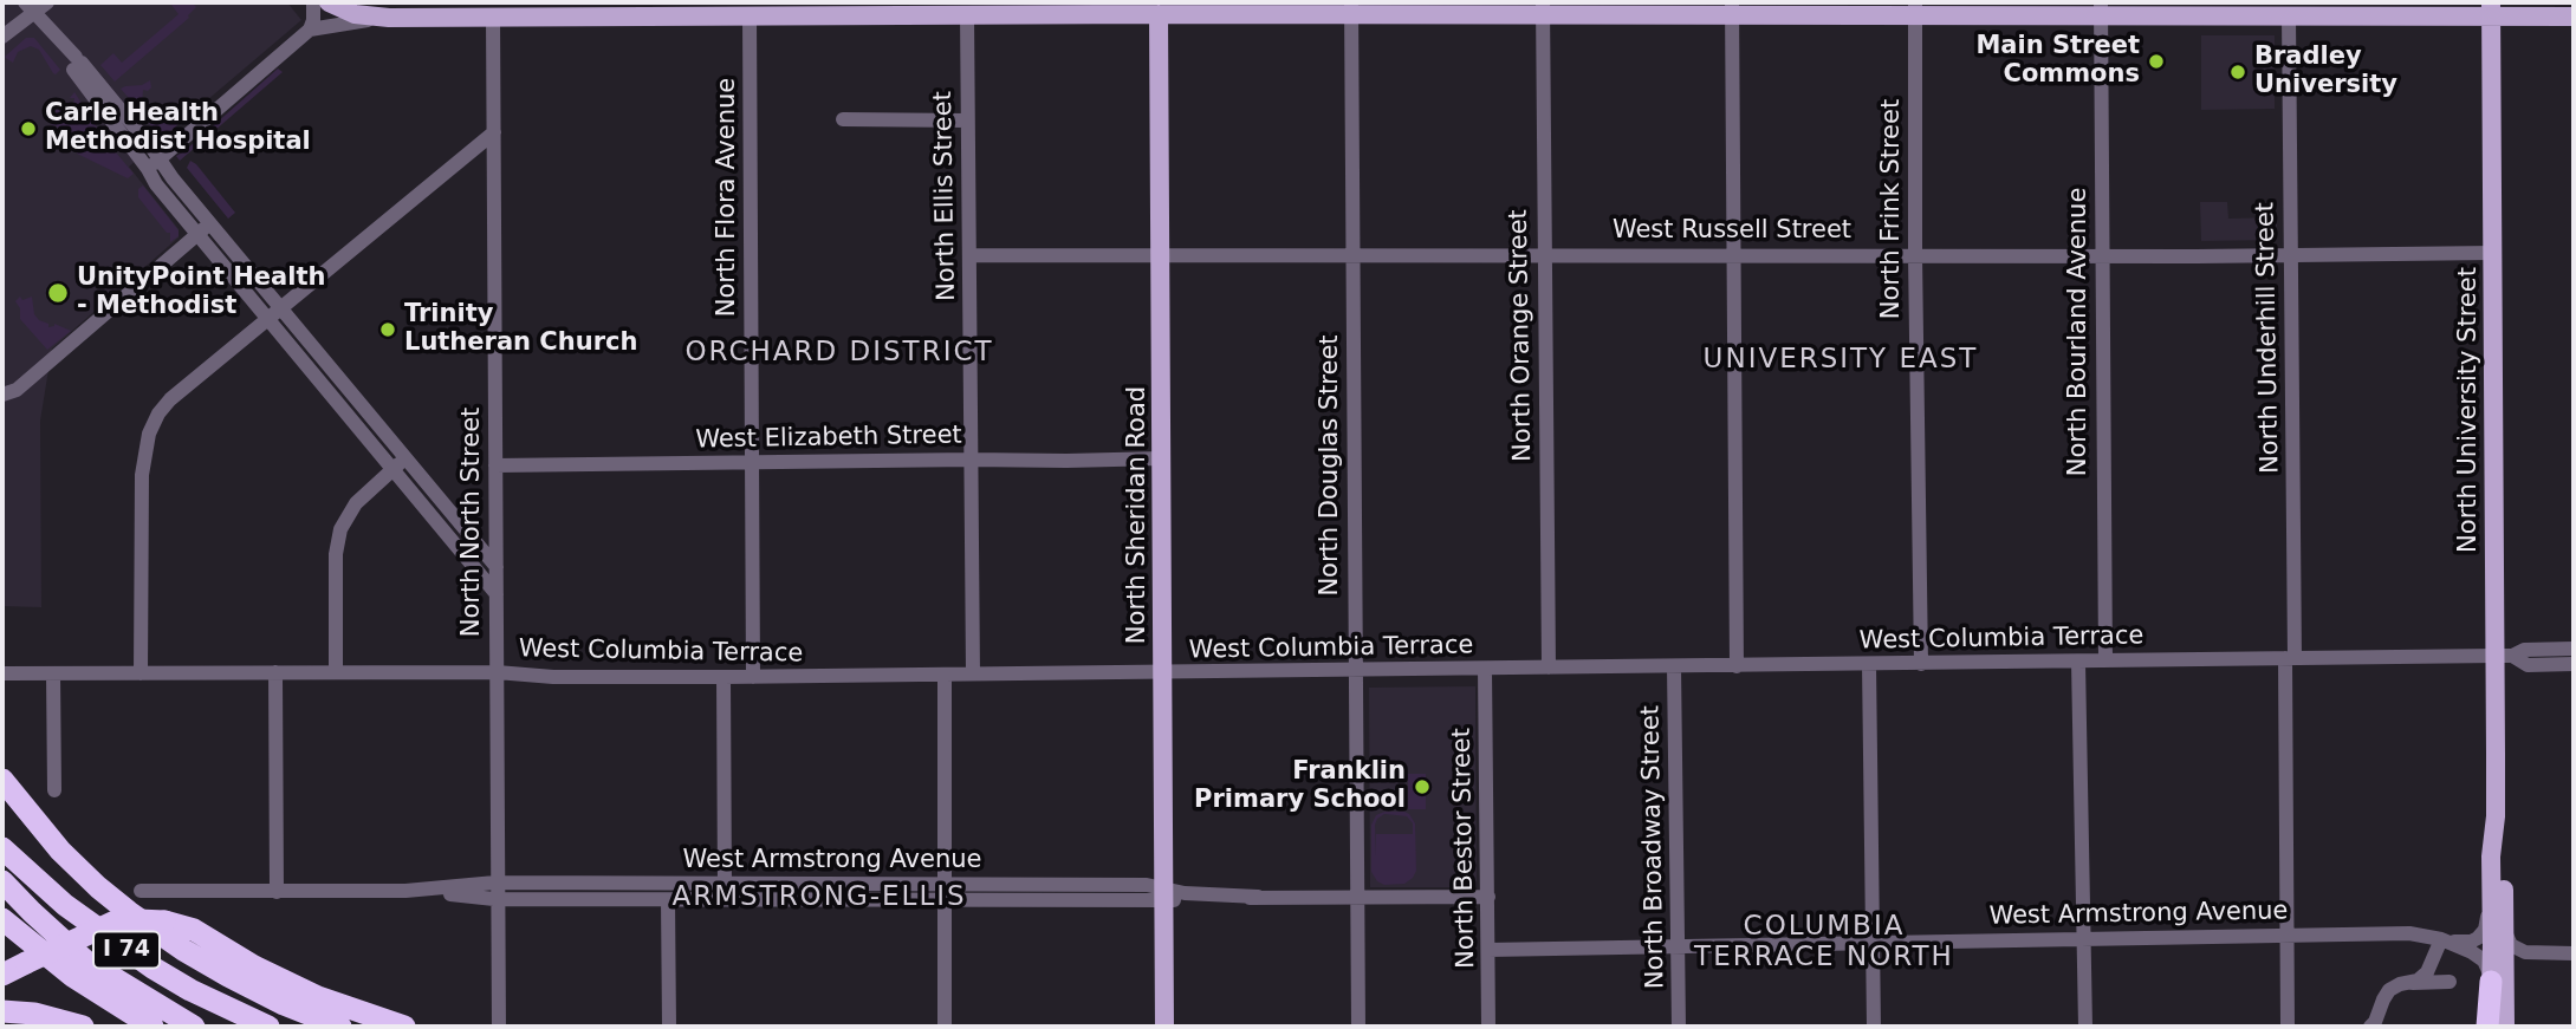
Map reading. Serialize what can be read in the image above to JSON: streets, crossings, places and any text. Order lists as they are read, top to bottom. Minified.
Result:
{"streets":{"highway":["I 74"],"main road":["North University Street","North Sheridan Road"],"street":["North Ellis Street","North Flora Avenue","North Frink Street","West Russell Street","North Bourland Avenue","North Orange Street","North Underhill Street","West Elizabeth Street","North Douglas Street","North North Street","West Columbia Terrace","North Broadway Street","North Bestor Street","West Armstrong Avenue"]},"crossings":[["North Ellis Street","West Russell Street"],["North Ellis Street","West Elizabeth Street"],["North Ellis Street","West Columbia Terrace"],["North Flora Avenue","West Elizabeth Street"],["North Flora Avenue","West Columbia Terrace"],["North Frink Street","West Russell Street"],["North Frink Street","West Columbia Terrace"],["West Russell Street","North Bourland Avenue"],["West Russell Street","North Orange Street"],["West Russell Street","North Underhill Street"],["West Russell Street","North University Street"],["West Russell Street","North Douglas Street"],["West Russell Street","North Sheridan Road"],["North Bourland Avenue","West Columbia Terrace"],["North Orange Street","West Columbia Terrace"],["North Underhill Street","West Columbia Terrace"],["North Underhill Street","West Armstrong Avenue"],["North University Street","West Columbia Terrace"],["North University Street","West Armstrong Avenue"],["West Elizabeth Street","North Sheridan Road"],["West Elizabeth Street","North North Street"],["North Douglas Street","West Columbia Terrace"],["North Douglas Street","West Armstrong Avenue"],["North Sheridan Road","West Columbia Terrace"],["North Sheridan Road","West Armstrong Avenue"],["North North Street","West Columbia Terrace"],["North North Street","West Armstrong Avenue"],["West Columbia Terrace","North Broadway Street"],["West Columbia Terrace","North Bestor Street"],["North Broadway Street","West Armstrong Avenue"],["North Bestor Street","West Armstrong Avenue"]],"districts":["ORCHARD DISTRICT","UNIVERSITY EAST","ARMSTRONG-ELLIS","COLUMBIA TERRACE NORTH"],"places":["Main Street Commons","Bradley University","Carle Health Methodist Hospital","UnityPoint Health - Methodist","Trinity Lutheran Church","Franklin Primary School"]}
